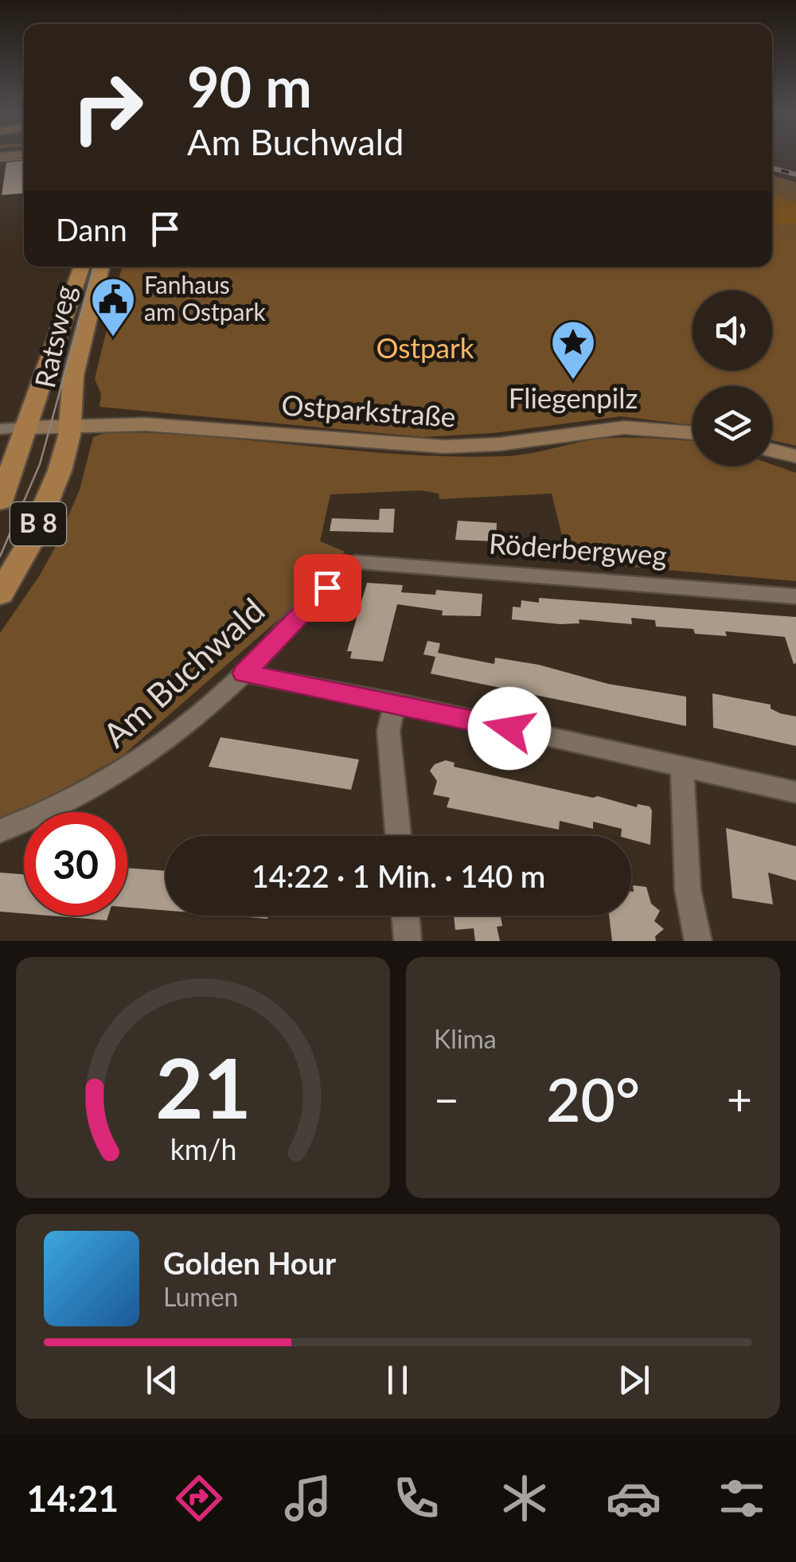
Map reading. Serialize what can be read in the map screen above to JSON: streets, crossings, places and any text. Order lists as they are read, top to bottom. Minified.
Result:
{"streets":{"main road":["Ratsweg","B 8"],"street":["Ostparkstraße","Röderbergweg","Am Buchwald"]},"crossings":[["Ratsweg","Ostparkstraße"],["Ratsweg","B 8"],["Ostparkstraße","B 8"],["Röderbergweg","Am Buchwald"]],"parks":["Ostpark"],"places":{"public building":["Fanhaus am Ostpark"],"place":["Fliegenpilz"]},"page":{"turn":["90 m","Am Buchwald"],"then":"Dann","limit":"30","trip":"14:22 · 1 Min. · 140 m","tile":"Klima","heat":["−","20°","+"],"song":["Golden Hour","Lumen"],"tabs":"14:21","gauge":["21","km/h"]}}
